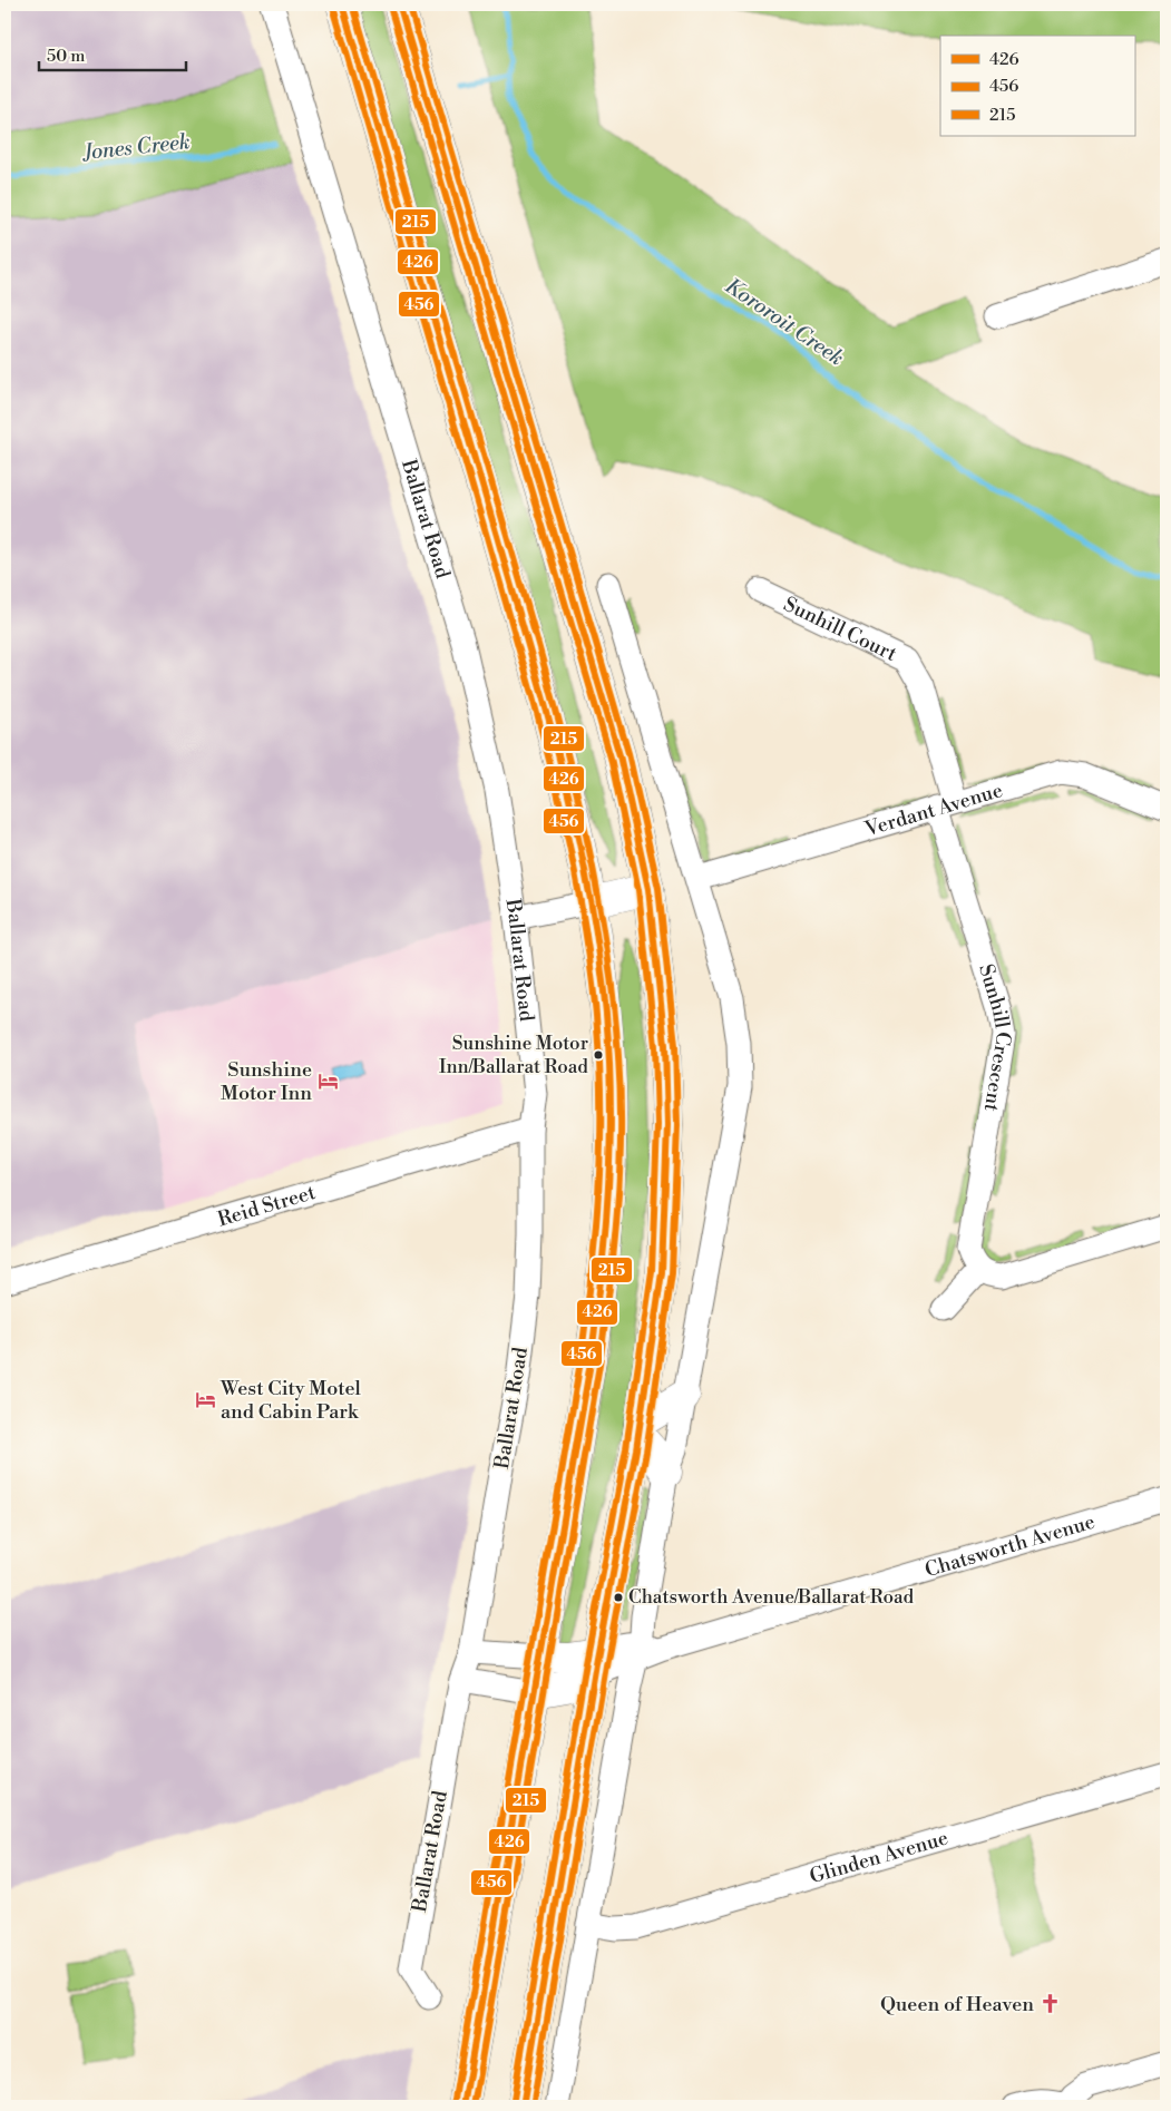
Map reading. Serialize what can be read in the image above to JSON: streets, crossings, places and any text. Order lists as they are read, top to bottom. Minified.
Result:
{"streets":{"street":["Ballarat Road","Sunhill Court","Verdant Avenue","Sunhill Crescent","Reid Street","Chatsworth Avenue","Glinden Avenue"]},"crossings":[["Ballarat Road","Reid Street"],["Sunhill Court","Verdant Avenue"],["Sunhill Court","Sunhill Crescent"],["Verdant Avenue","Sunhill Crescent"]],"water":["Jones Creek","Kororoit Creek"],"places":{"other":["Sunshine Motor Inn/Ballarat Road","Chatsworth Avenue/Ballarat Road"],"hotel":["Sunshine Motor Inn","West City Motel and Cabin Park"],"church":["Queen of Heaven"]},"lines":["transit line 426","transit line 215","transit line 456"],"legend":["426","456","215"],"scale_bar":"50 m"}
